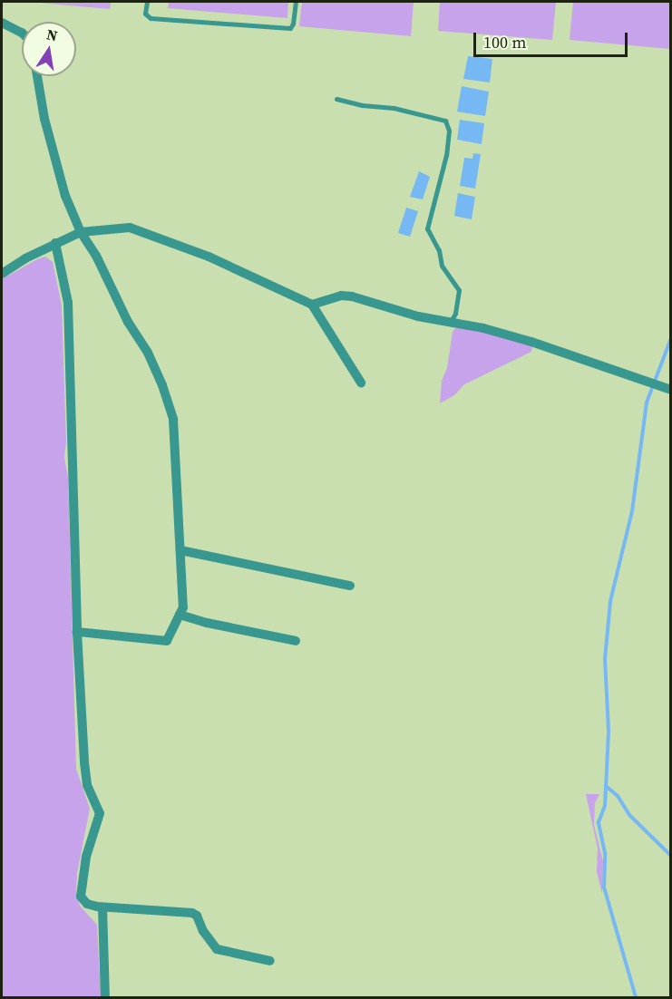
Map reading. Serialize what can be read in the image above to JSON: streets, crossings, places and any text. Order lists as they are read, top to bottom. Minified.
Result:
{"scale_bar":"100 m","north":"top"}
